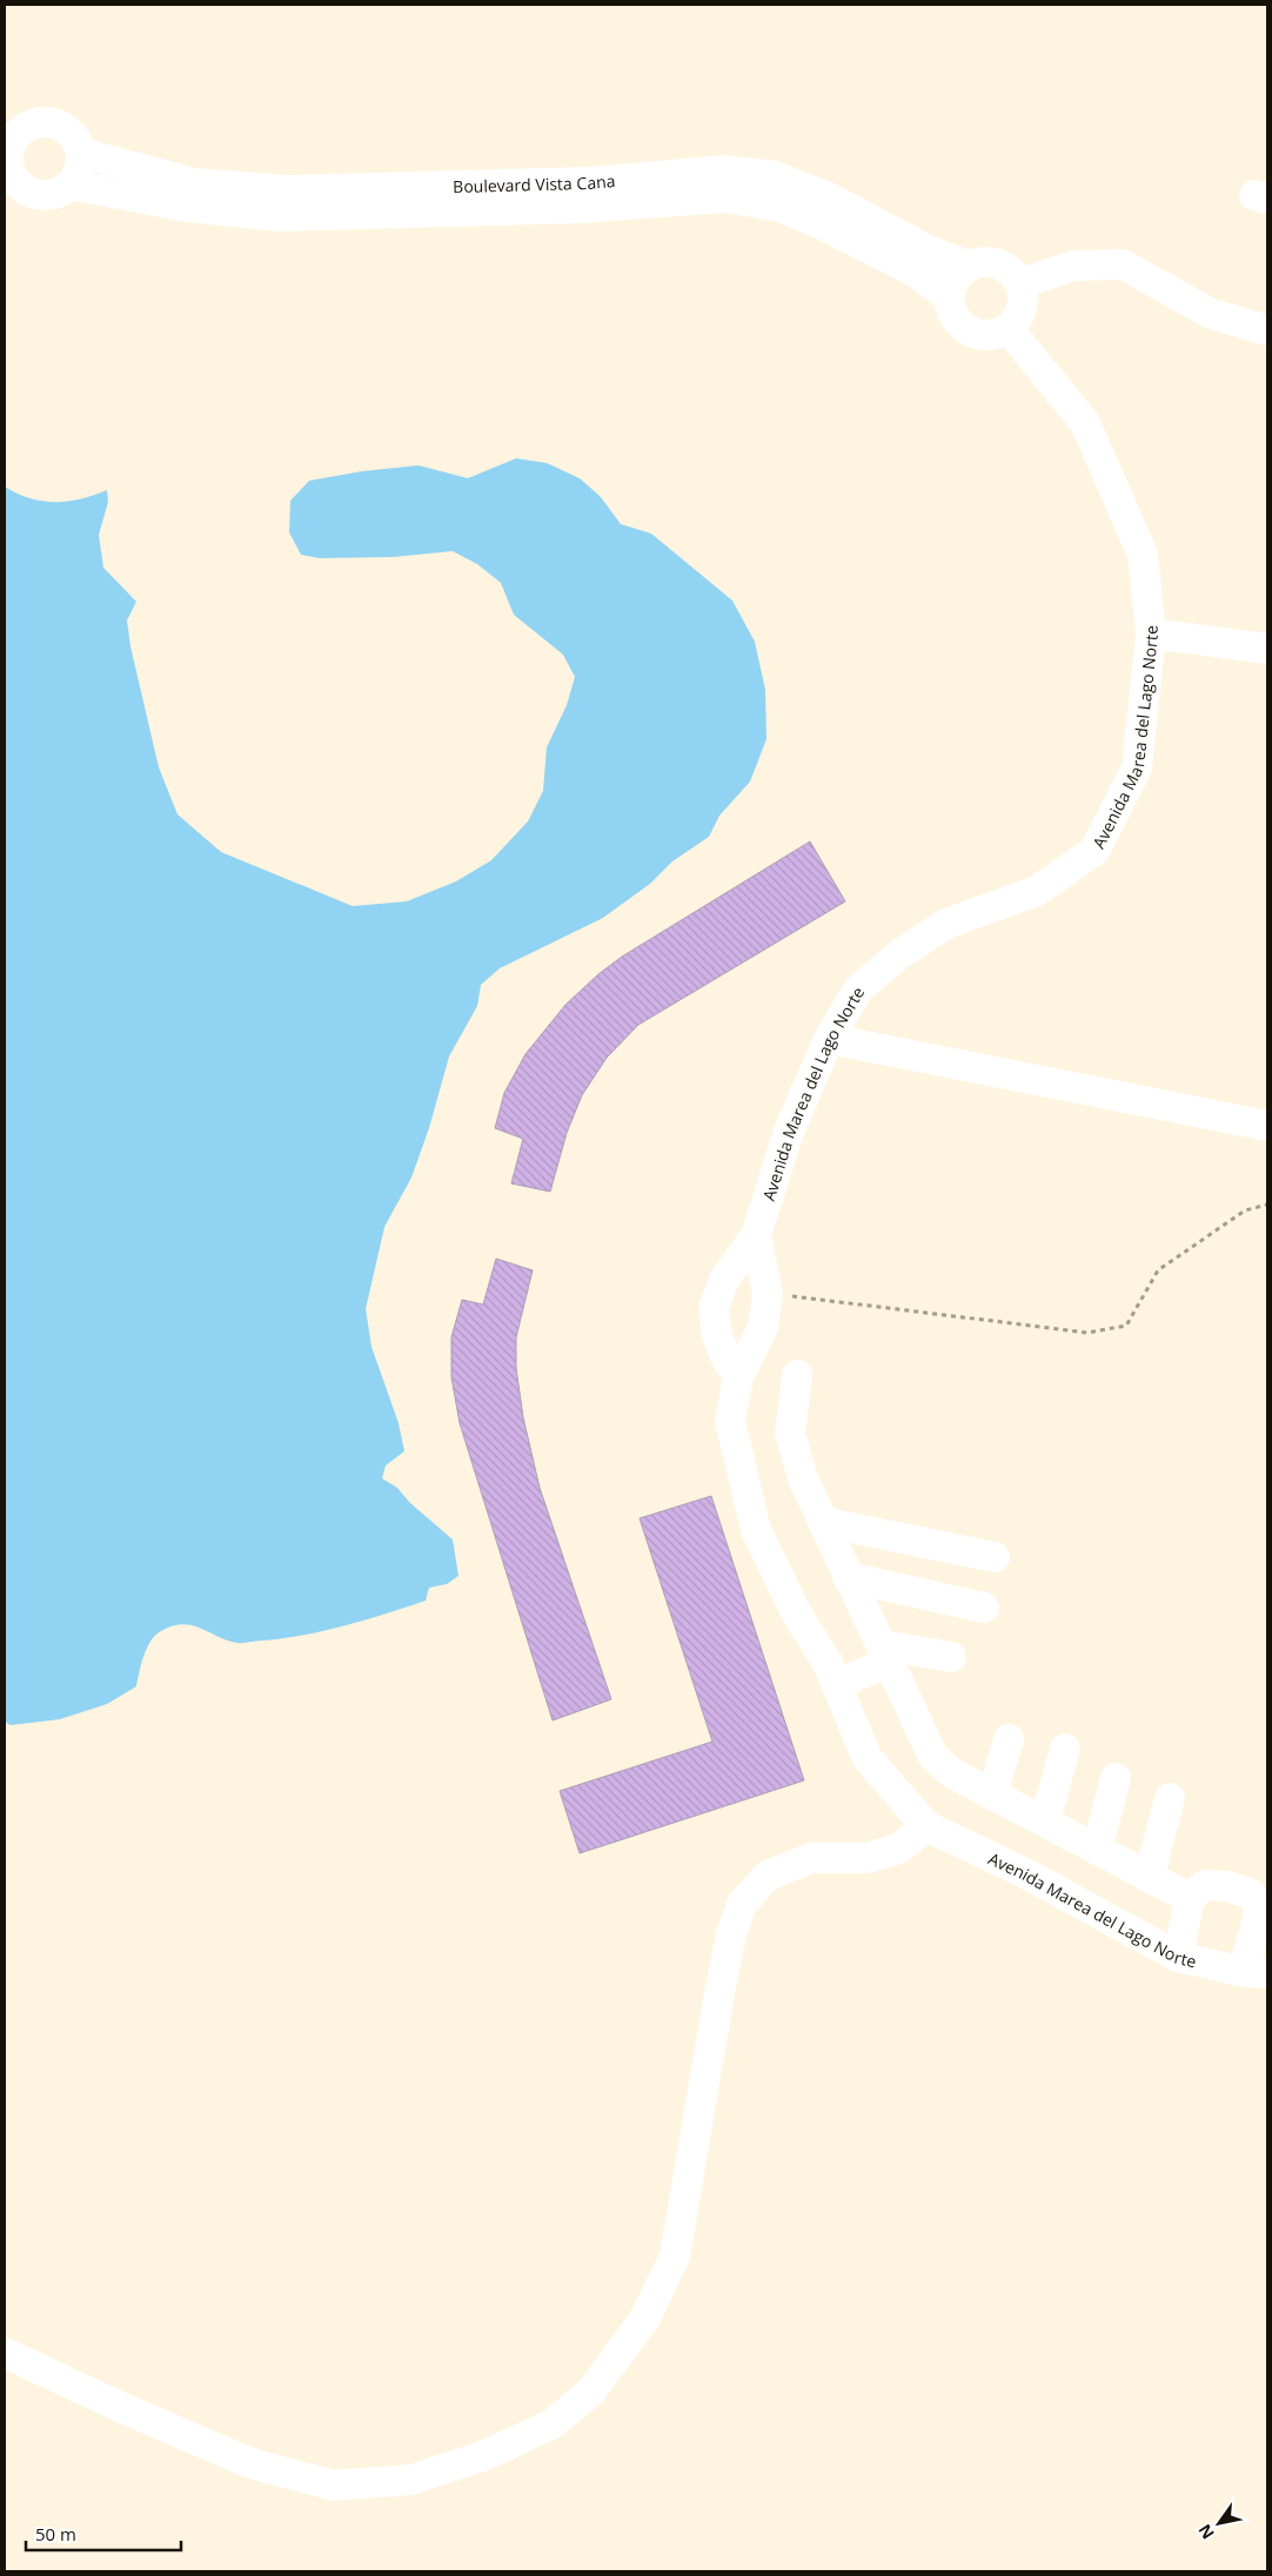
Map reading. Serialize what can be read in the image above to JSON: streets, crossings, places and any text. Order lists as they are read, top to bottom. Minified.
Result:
{"streets":{"street":["Boulevard Vista Cana","Avenida Marea del Lago Norte"]},"crossings":[["Boulevard Vista Cana","Avenida Marea del Lago Norte"]],"scale_bar":"50 m","north":"bottom left"}
